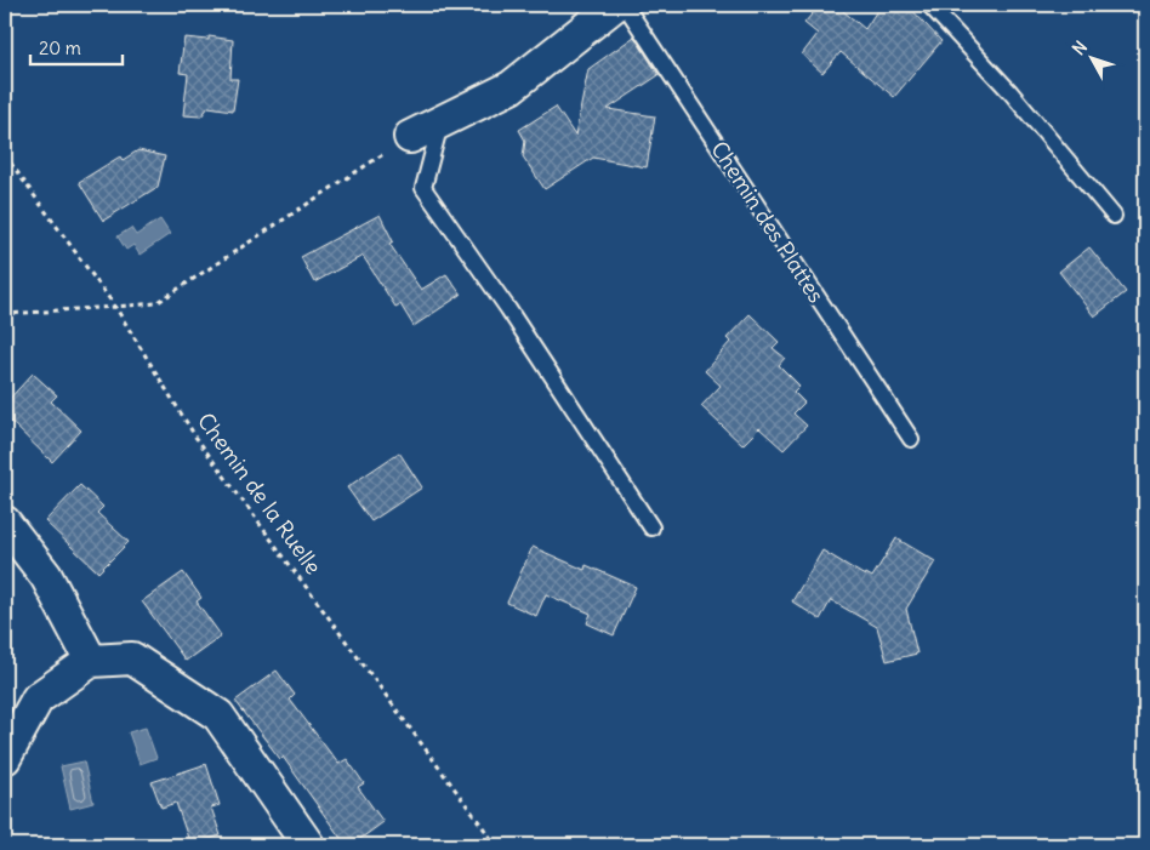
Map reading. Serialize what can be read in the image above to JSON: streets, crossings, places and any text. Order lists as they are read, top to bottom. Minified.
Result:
{"streets":{"lane":["Chemin des Plattes"],"path":["Chemin de la Ruelle"]},"scale_bar":"20 m","north":"top left"}
